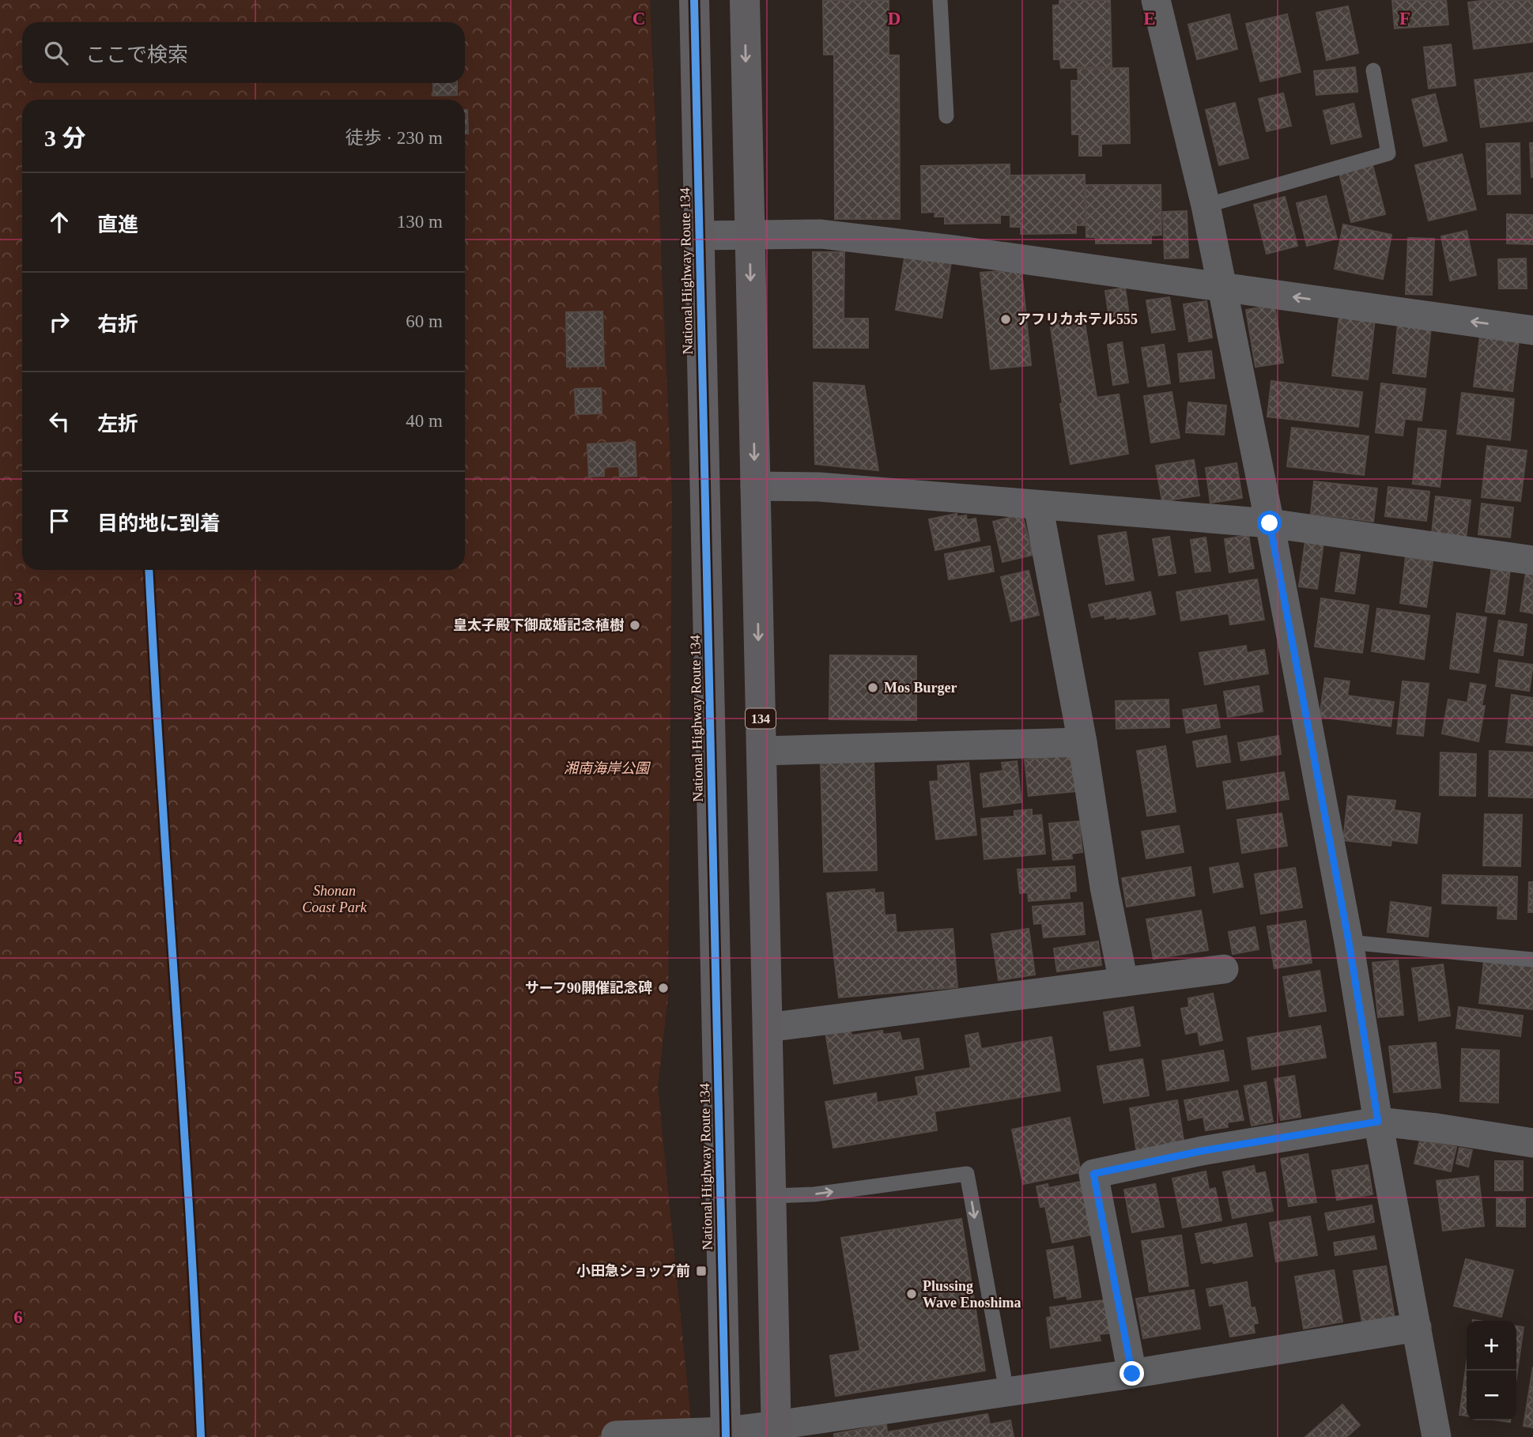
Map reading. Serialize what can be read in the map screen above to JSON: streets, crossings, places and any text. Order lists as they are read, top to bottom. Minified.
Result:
{"streets":{"highway":["National Highway Route 134","134"]},"parks":["湘南海岸公園","Shonan Coast Park"],"places":{"other":["アフリカホテル555","皇太子殿下御成婚記念植樹","Mos Burger","サーフ90開催記念碑","Plussing Wave Enoshima"],"transit":["小田急ショップ前"]},"page":{"search":"ここで検索","heading":["3 分","徒歩 · 230 m"],"list":[["直進","130 m"],["右折","60 m"],["左折","40 m"],"目的地に到着"],"map_buttons":["+","−"]},"grid":{"columns":["C","D","E","F"],"rows":["3","4","5","6"]}}
